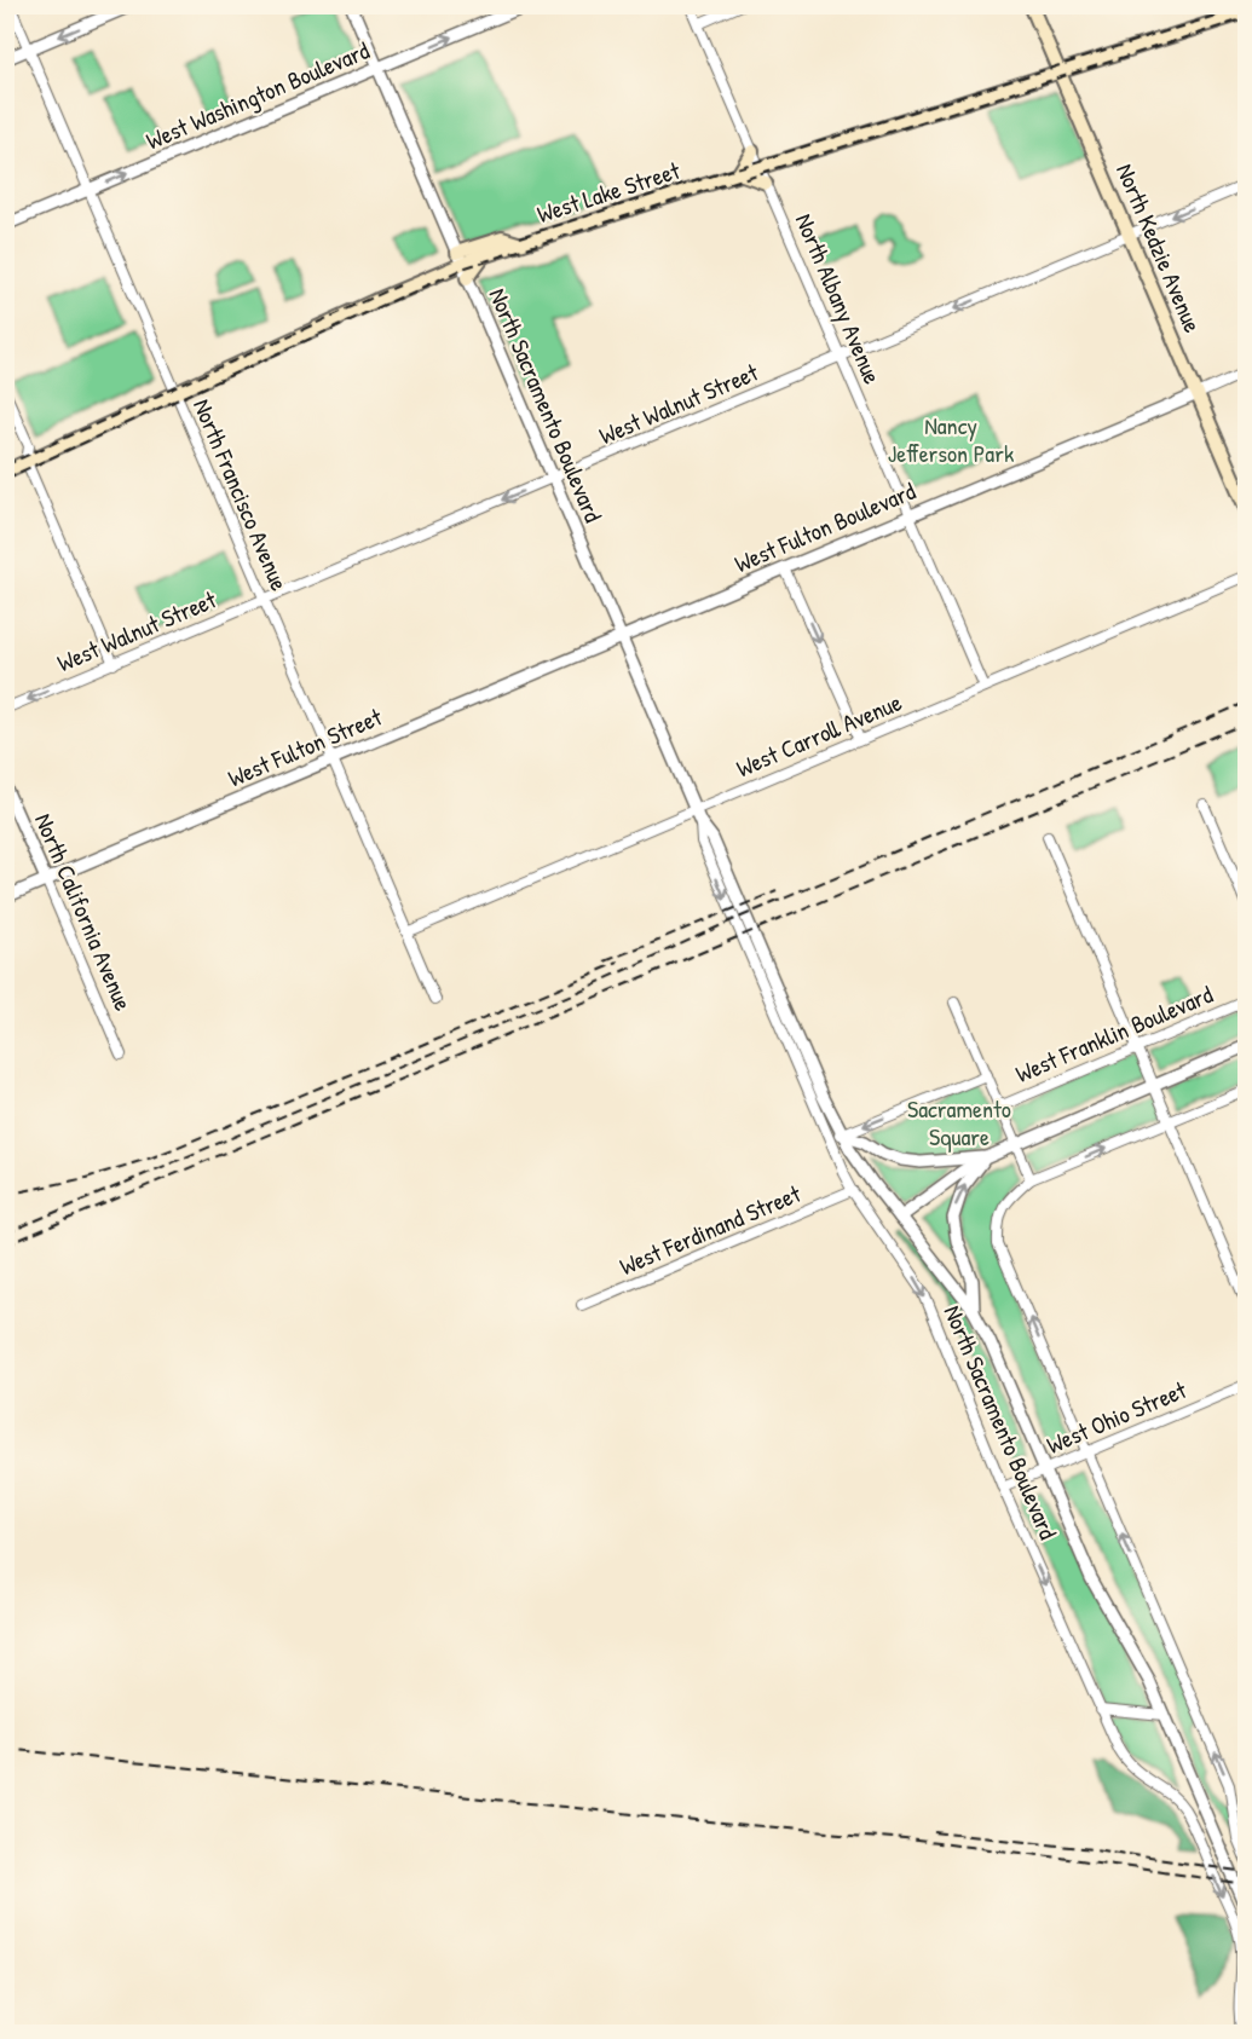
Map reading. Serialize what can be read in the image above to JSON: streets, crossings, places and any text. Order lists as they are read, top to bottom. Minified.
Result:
{"streets":{"main road":["West Lake Street","North Kedzie Avenue"],"street":["West Washington Boulevard","North Albany Avenue","West Walnut Street","North Sacramento Boulevard","North Francisco Avenue","West Fulton Boulevard","West Carroll Avenue","West Fulton Street","North California Avenue","West Franklin Boulevard","West Ferdinand Street","West Ohio Street"]},"crossings":[["West Washington Boulevard","North Sacramento Boulevard"],["West Washington Boulevard","North Francisco Avenue"],["West Lake Street","North Kedzie Avenue"],["West Lake Street","North Albany Avenue"],["West Lake Street","North Sacramento Boulevard"],["West Lake Street","North Francisco Avenue"],["North Kedzie Avenue","West Walnut Street"],["North Kedzie Avenue","West Fulton Boulevard"],["North Albany Avenue","West Walnut Street"],["North Albany Avenue","West Fulton Boulevard"],["North Albany Avenue","West Carroll Avenue"],["West Walnut Street","North Sacramento Boulevard"],["West Walnut Street","North Francisco Avenue"],["North Sacramento Boulevard","West Fulton Boulevard"],["North Sacramento Boulevard","West Carroll Avenue"],["North Sacramento Boulevard","West Fulton Street"],["North Sacramento Boulevard","West Franklin Boulevard"],["North Sacramento Boulevard","West Ferdinand Street"],["North Sacramento Boulevard","West Ohio Street"],["North Francisco Avenue","West Carroll Avenue"],["North Francisco Avenue","West Fulton Street"],["West Fulton Boulevard","West Fulton Street"],["West Fulton Street","North California Avenue"]],"one_way":["West Washington Boulevard","West Walnut Street"],"parks":["Nancy Jefferson Park","Sacramento Square"]}
